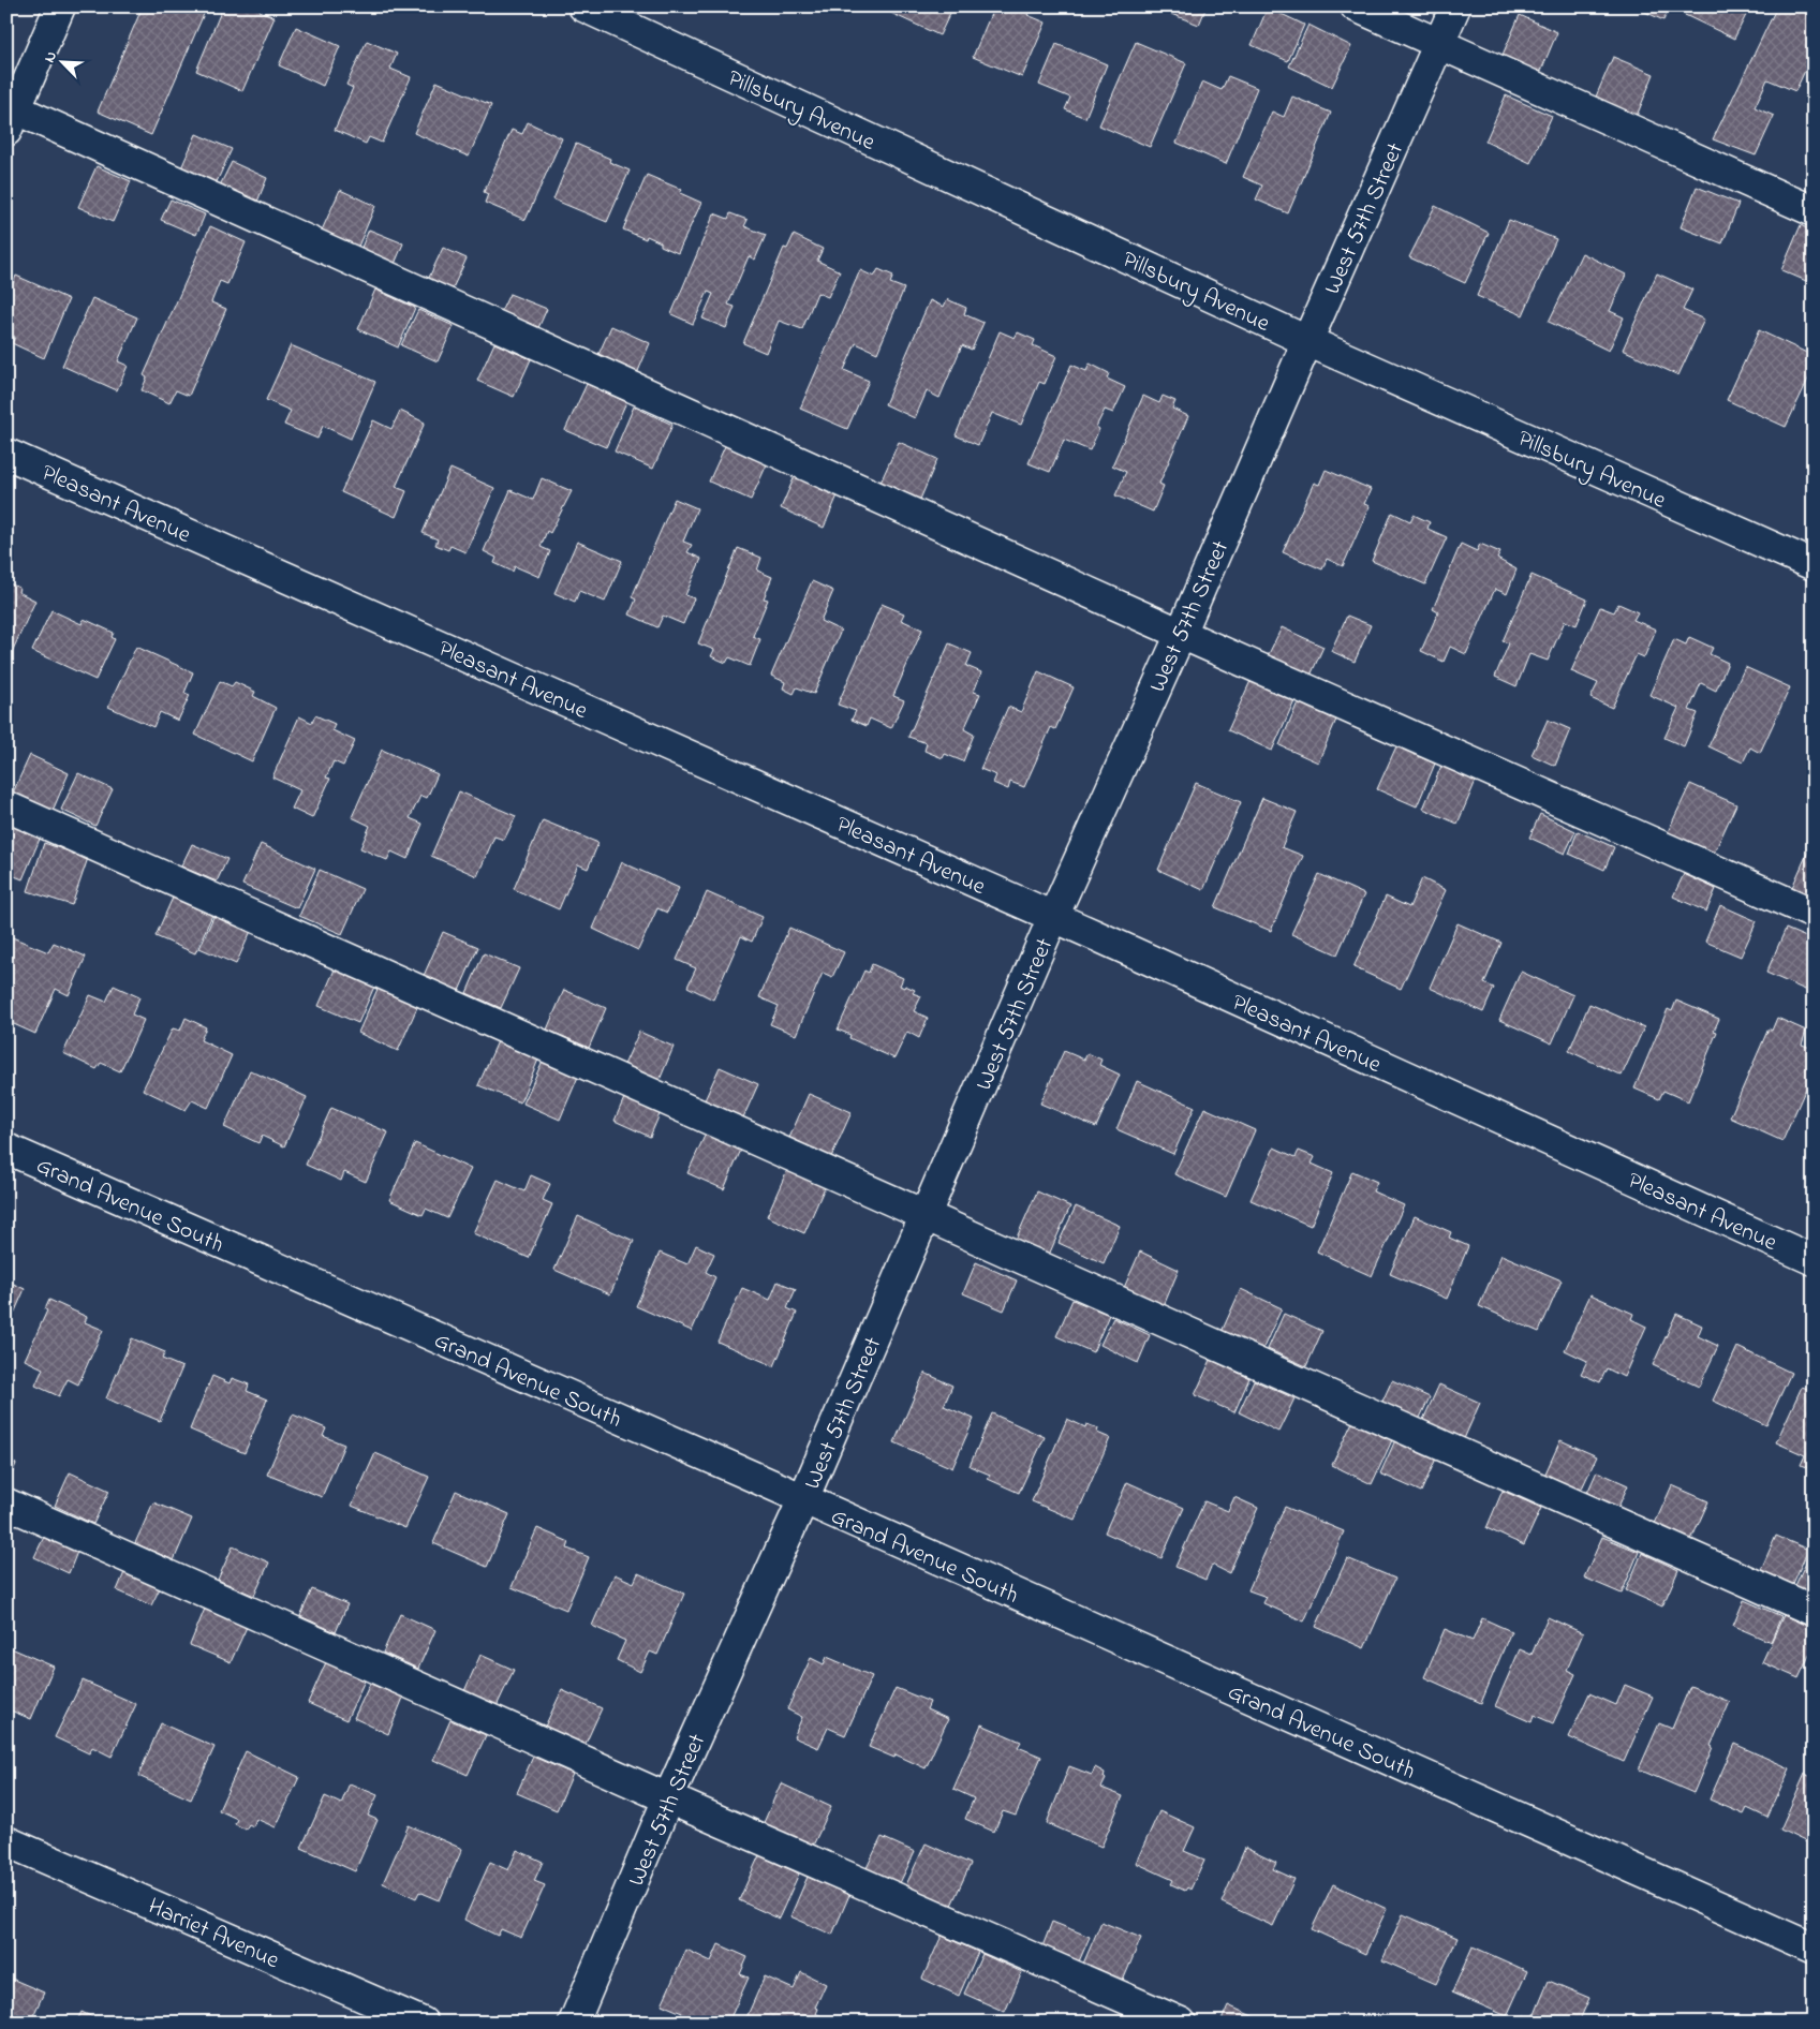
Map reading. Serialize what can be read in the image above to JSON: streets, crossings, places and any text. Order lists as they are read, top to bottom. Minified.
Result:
{"streets":{"street":["Pillsbury Avenue","West 57th Street","Pleasant Avenue","Grand Avenue South","Harriet Avenue"]},"crossings":[["Pillsbury Avenue","West 57th Street"],["West 57th Street","Pleasant Avenue"],["West 57th Street","Grand Avenue South"]],"north":"top left"}
